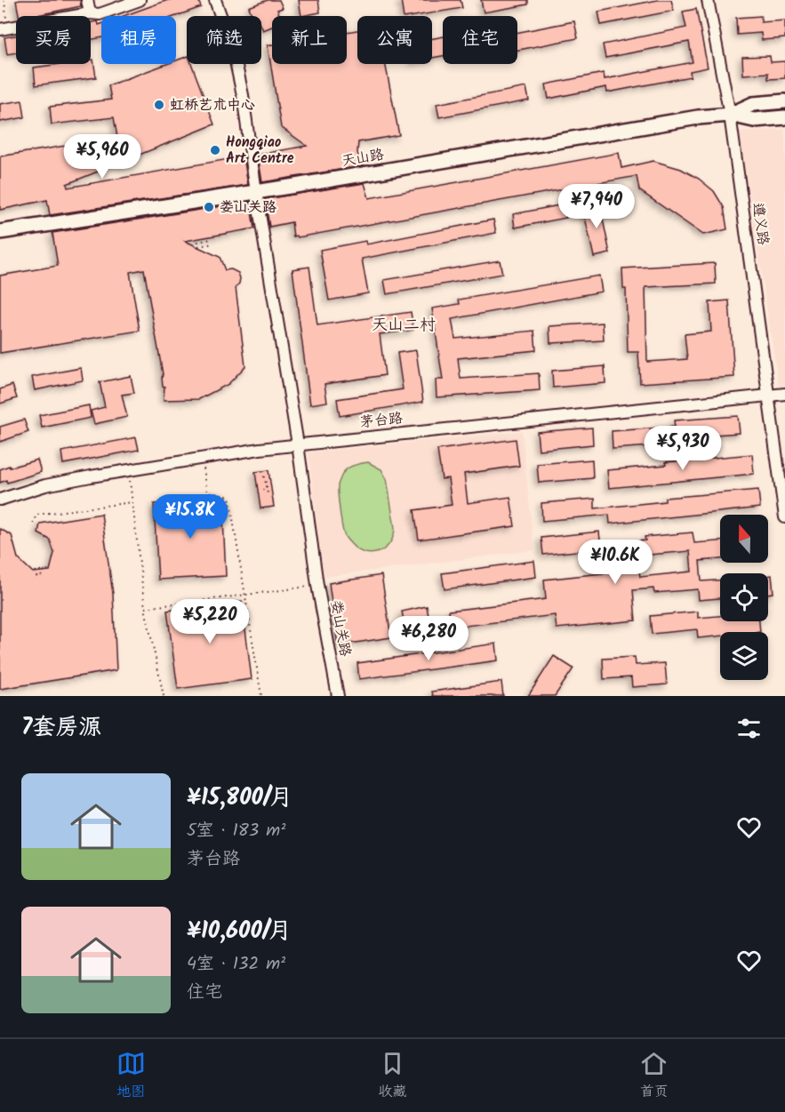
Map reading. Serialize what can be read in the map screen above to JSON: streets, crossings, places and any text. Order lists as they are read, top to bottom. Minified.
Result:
{"streets":{"main road":["天山路"],"street":["遵义路","茅台路","娄山关路"]},"crossings":[["天山路","遵义路"],["天山路","娄山关路"],["遵义路","茅台路"],["茅台路","娄山关路"]],"districts":["天山二村"],"places":["虹桥艺术中心","Hongqiao Art Centre","娄山关路"],"north":"top","page":{"chip":["买房","租房","筛选","新上","公寓","住宅"],"price":["¥5,960","¥7,940","¥5,930","¥15.8K","¥10.6K","¥5,220","¥6,280"],"heading":"7套房源","list":[{"name":"¥15,800/月","note":"5室 · 183 m² · 茅台路"},{"name":"¥10,600/月","note":"4室 · 132 m² · 住宅"}],"tabs":["地图","收藏","首页"]}}
